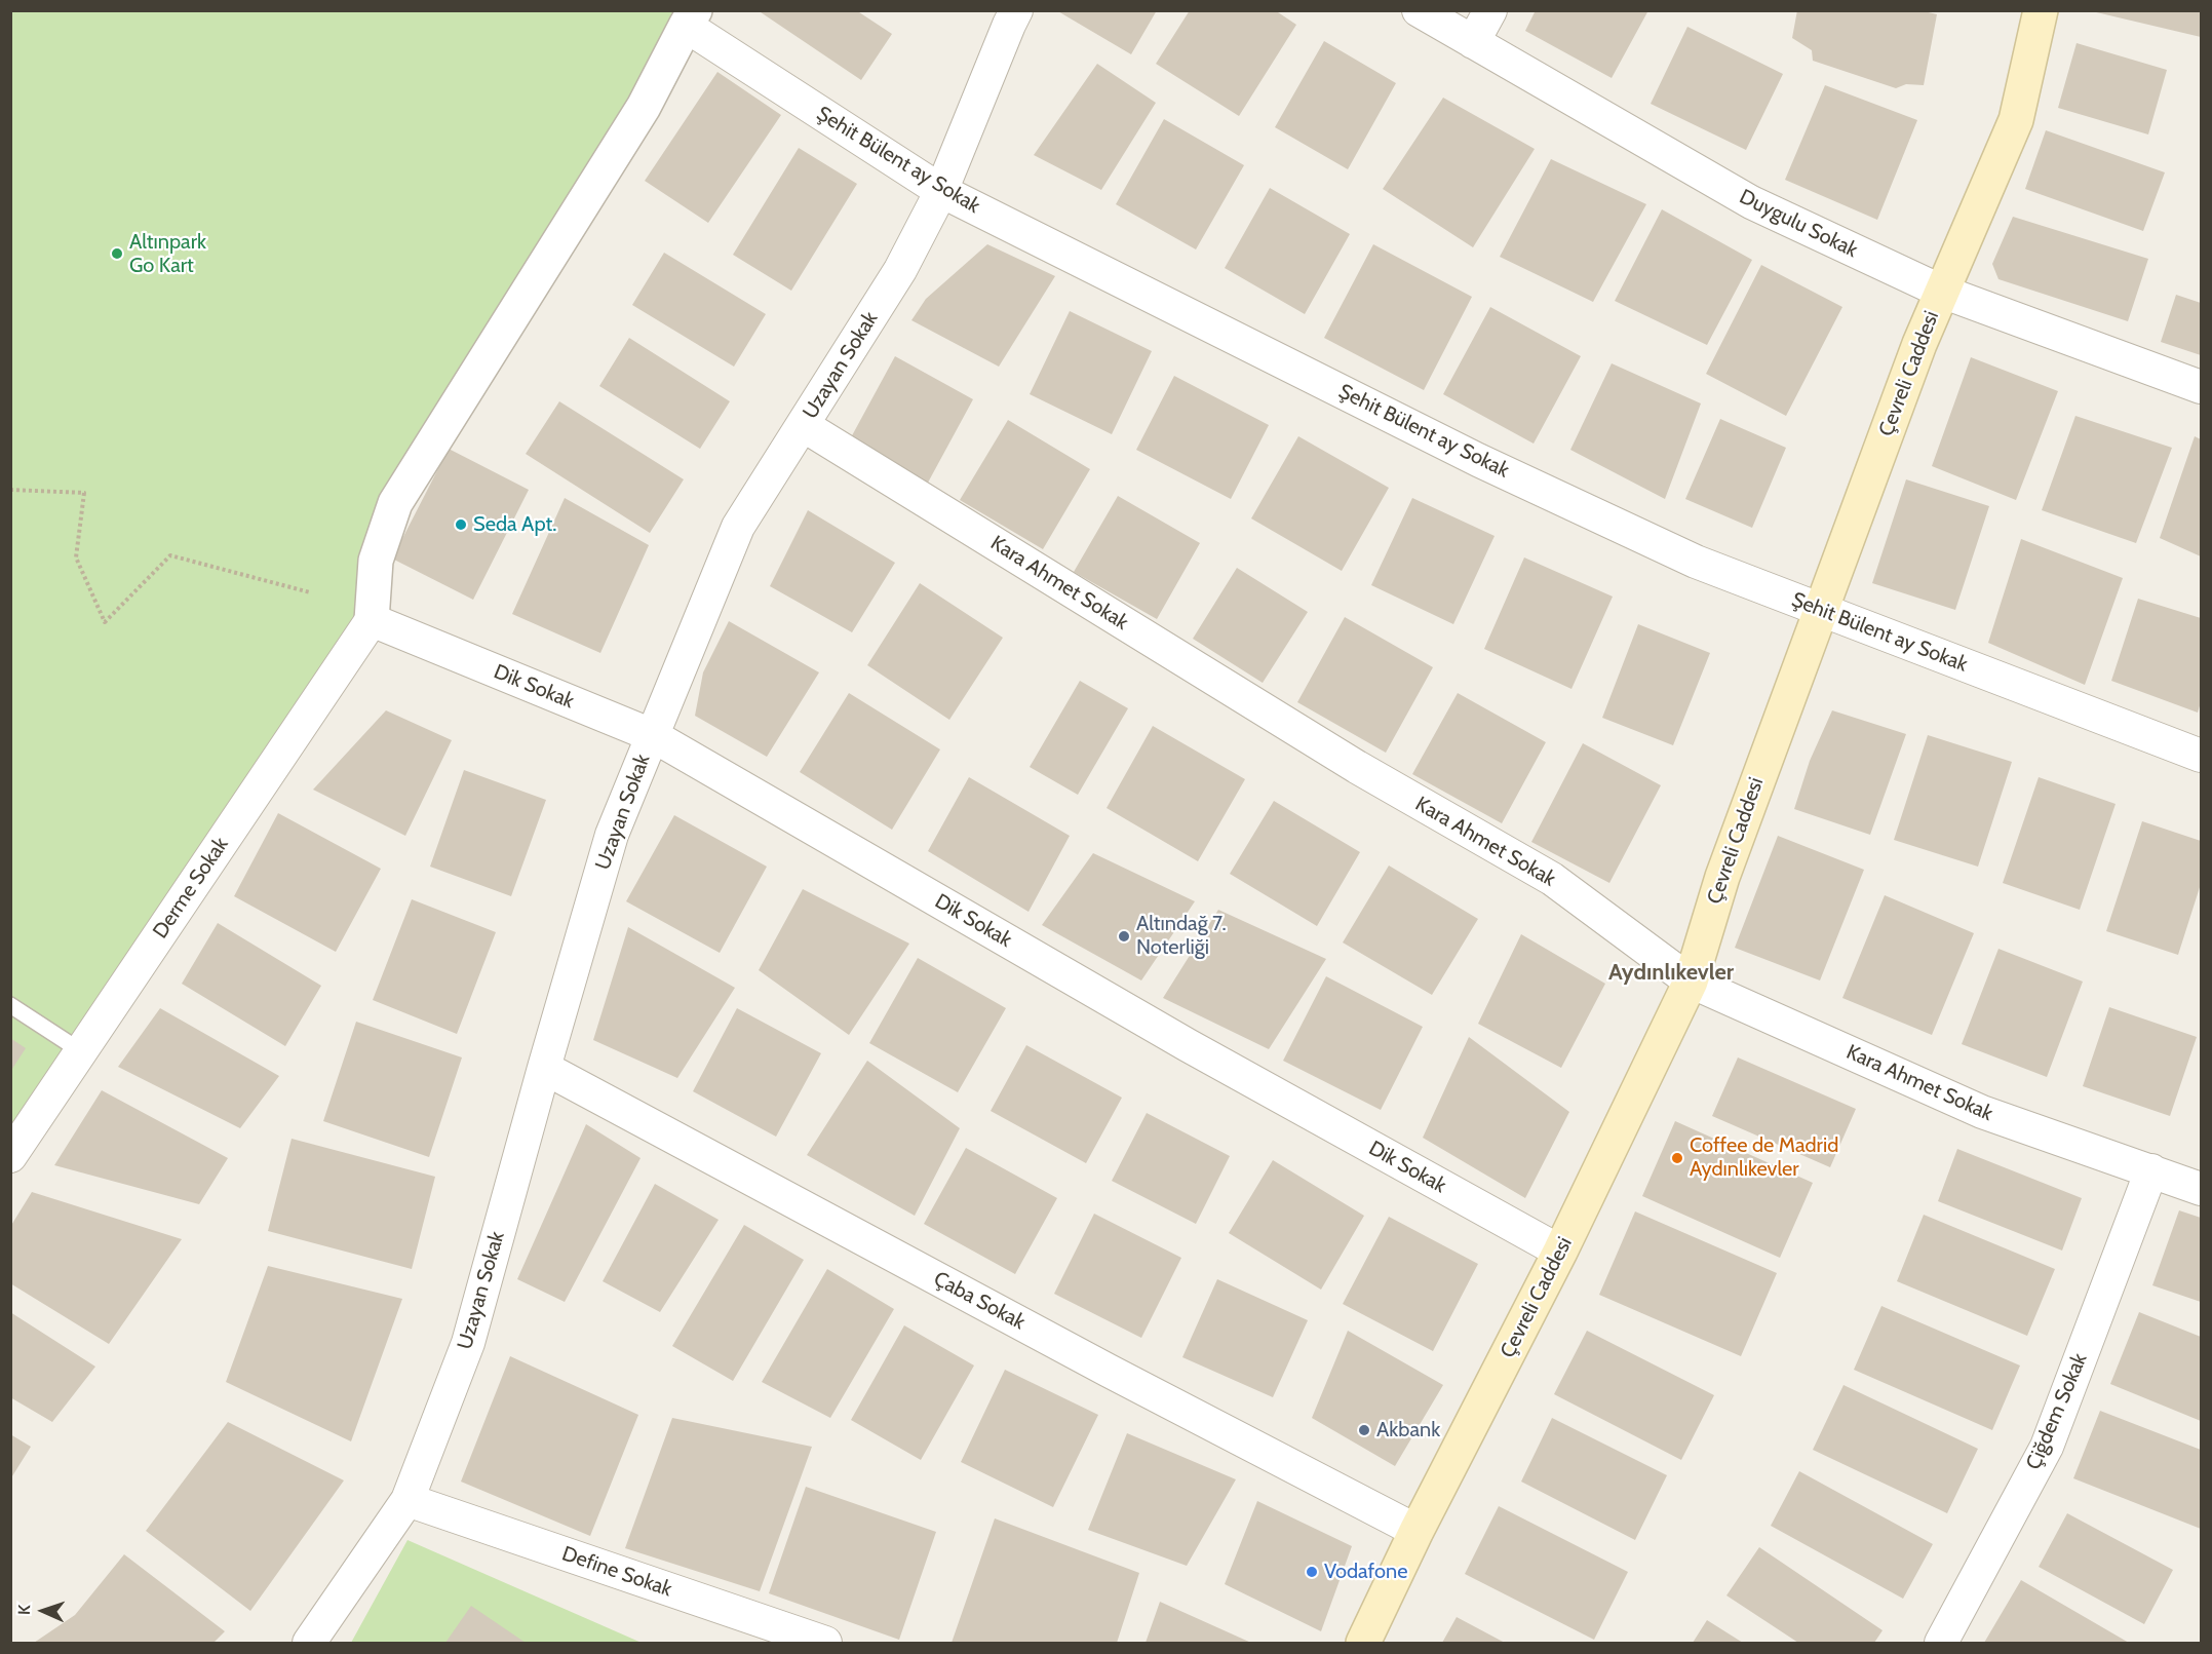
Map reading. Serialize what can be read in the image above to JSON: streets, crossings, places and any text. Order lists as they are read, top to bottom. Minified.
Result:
{"streets":{"main road":["Çevreli Caddesi"],"street":["Şehit Bülent ay Sokak","Duygulu Sokak","Uzayan Sokak","Kara Ahmet Sokak","Dik Sokak","Derme Sokak","Çaba Sokak","Çiğdem Sokak","Define Sokak"]},"crossings":[["Şehit Bülent ay Sokak","Uzayan Sokak"],["Şehit Bülent ay Sokak","Çevreli Caddesi"],["Duygulu Sokak","Çevreli Caddesi"],["Uzayan Sokak","Kara Ahmet Sokak"],["Uzayan Sokak","Dik Sokak"],["Uzayan Sokak","Çaba Sokak"],["Uzayan Sokak","Define Sokak"],["Çevreli Caddesi","Kara Ahmet Sokak"],["Çevreli Caddesi","Dik Sokak"],["Çevreli Caddesi","Çaba Sokak"],["Kara Ahmet Sokak","Çiğdem Sokak"],["Dik Sokak","Derme Sokak"]],"districts":["Aydınlıkevler"],"places":["Altınpark Go Kart","Seda Apt.","Altındağ 7. Noterliği","Coffee de Madrid Aydınlıkevler","Akbank","Vodafone"],"north":"left"}
